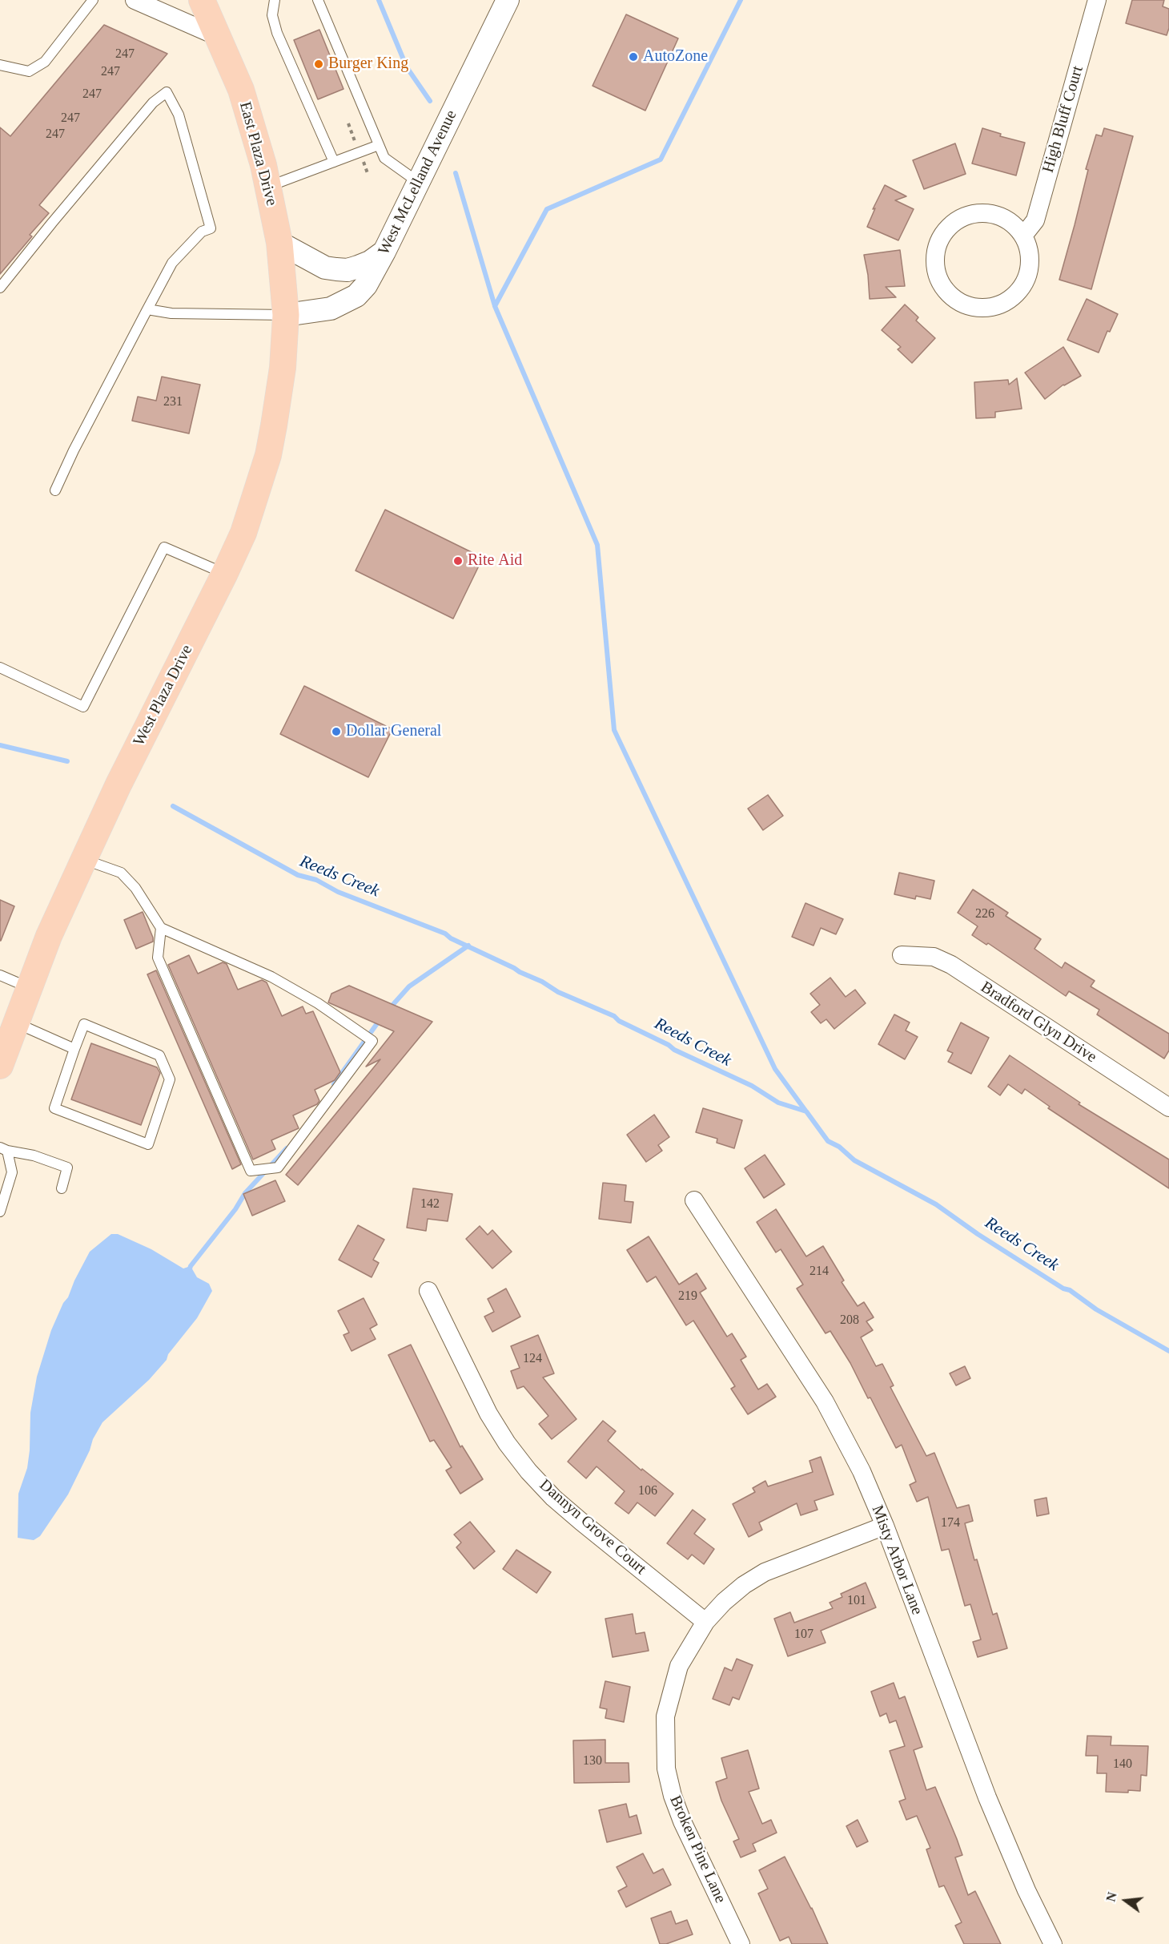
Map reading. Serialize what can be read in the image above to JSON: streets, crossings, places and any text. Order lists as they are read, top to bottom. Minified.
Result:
{"streets":{"main road":["East Plaza Drive","West Plaza Drive"],"street":["High Bluff Court","West McLelland Avenue","Bradford Glyn Drive","Dannyn Grove Court","Misty Arbor Lane","Broken Pine Lane"]},"crossings":[["East Plaza Drive","West McLelland Avenue"],["East Plaza Drive","West Plaza Drive"],["West McLelland Avenue","West Plaza Drive"],["Dannyn Grove Court","Broken Pine Lane"],["Misty Arbor Lane","Broken Pine Lane"]],"water":["Reeds Creek"],"places":["AutoZone","Burger King","Rite Aid","Dollar General"],"house_numbers":["247","247","247","247","247","231","226","142","214","219","208","124","106","174","101","107","130","140"],"north":"left"}
